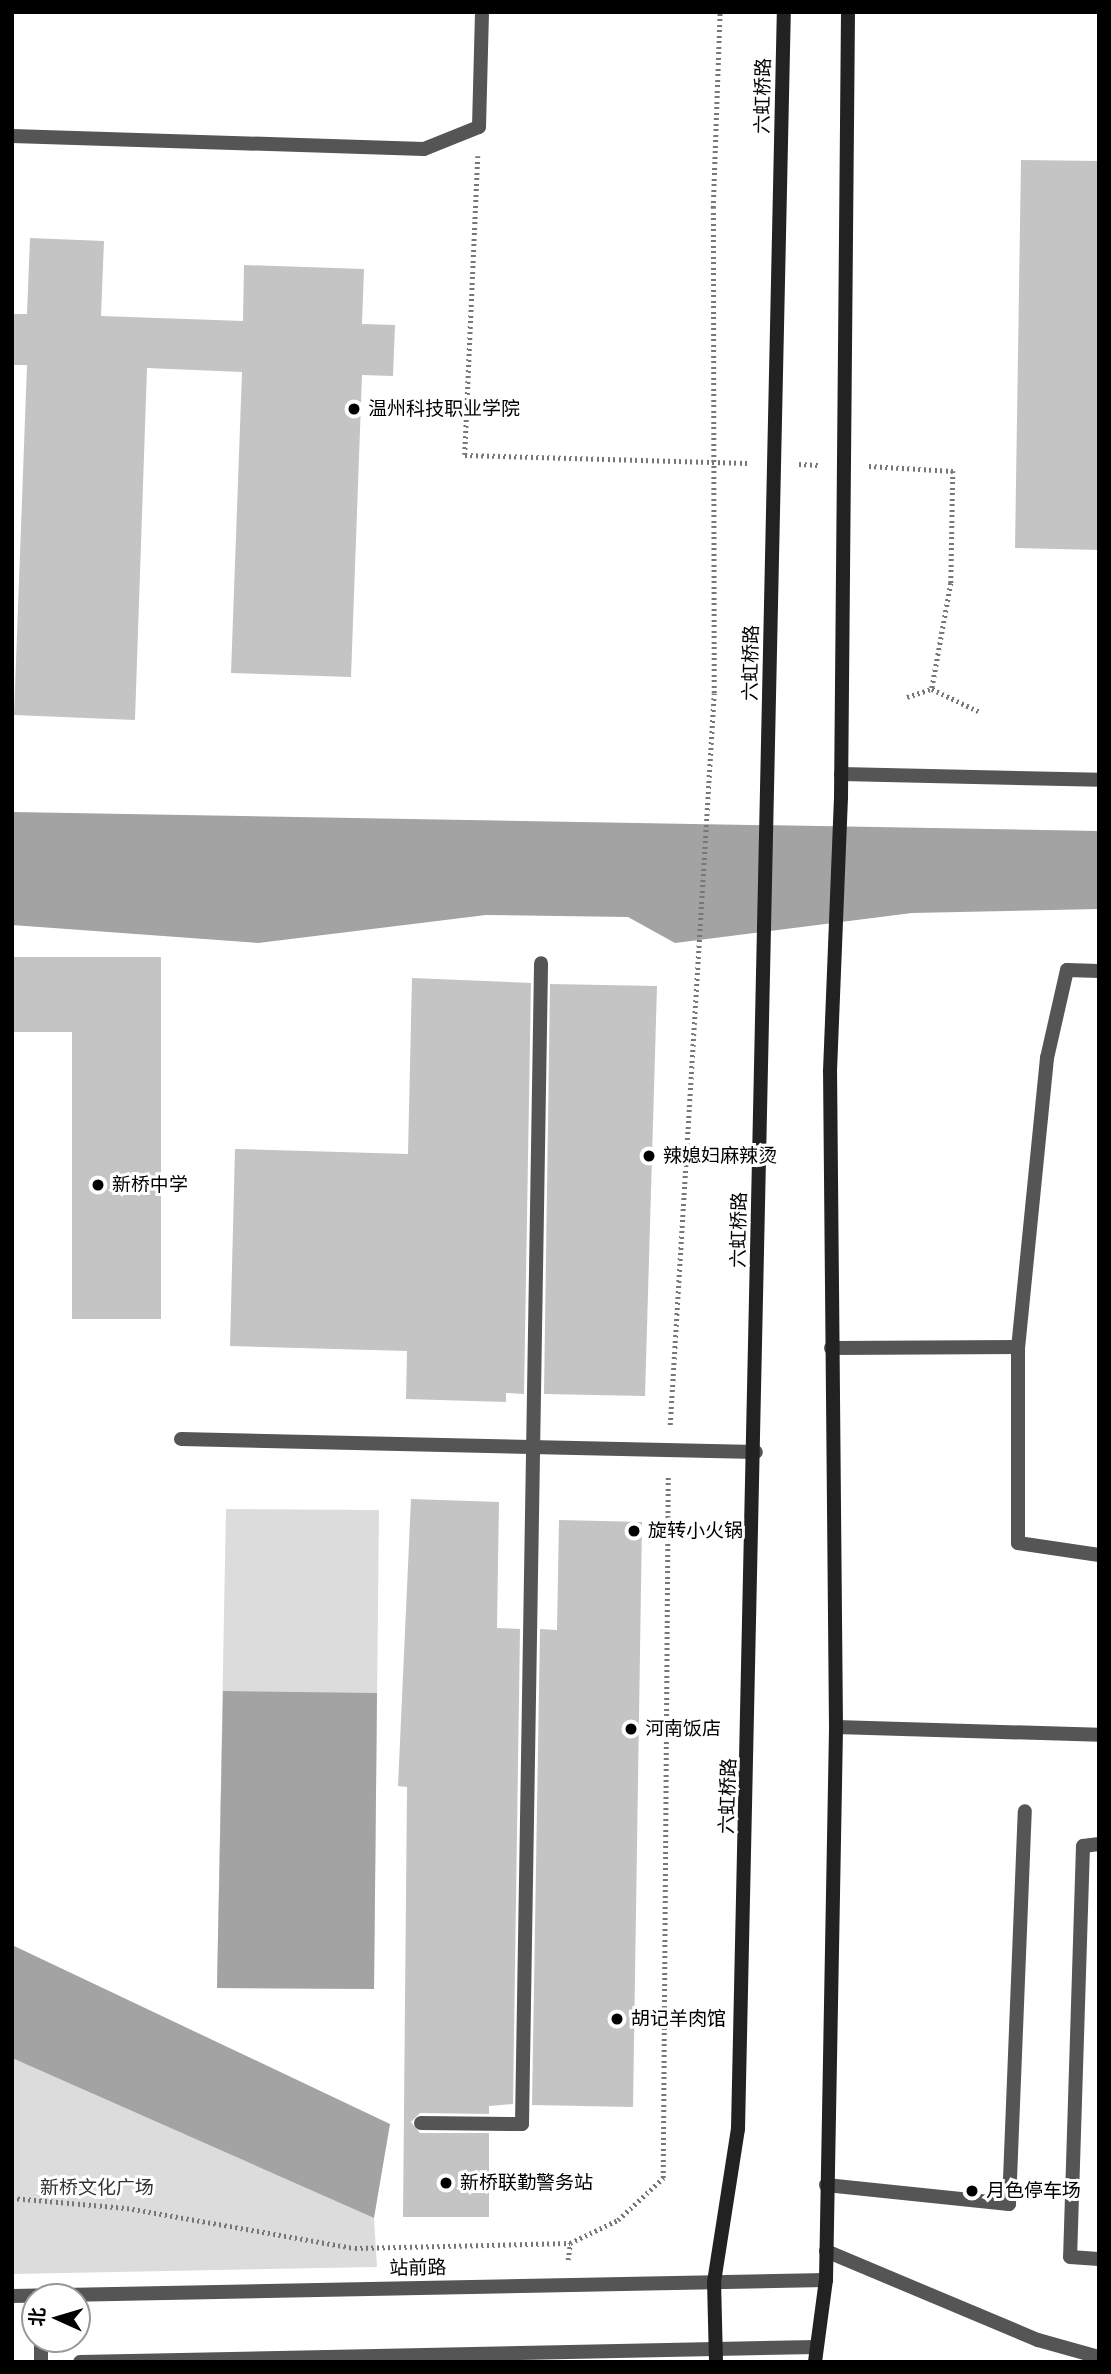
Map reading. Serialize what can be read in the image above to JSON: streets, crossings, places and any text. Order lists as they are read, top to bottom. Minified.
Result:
{"streets":{"main road":["六虹桥路"],"street":["站前路"]},"crossings":[["六虹桥路","站前路"]],"parks":["新桥文化广场"],"places":["温州科技职业学院","辣媳妇麻辣烫","新桥中学","旋转小火锅","河南饭店","胡记羊肉馆","新桥联勤警务站","月色停车场"],"north":"left"}
